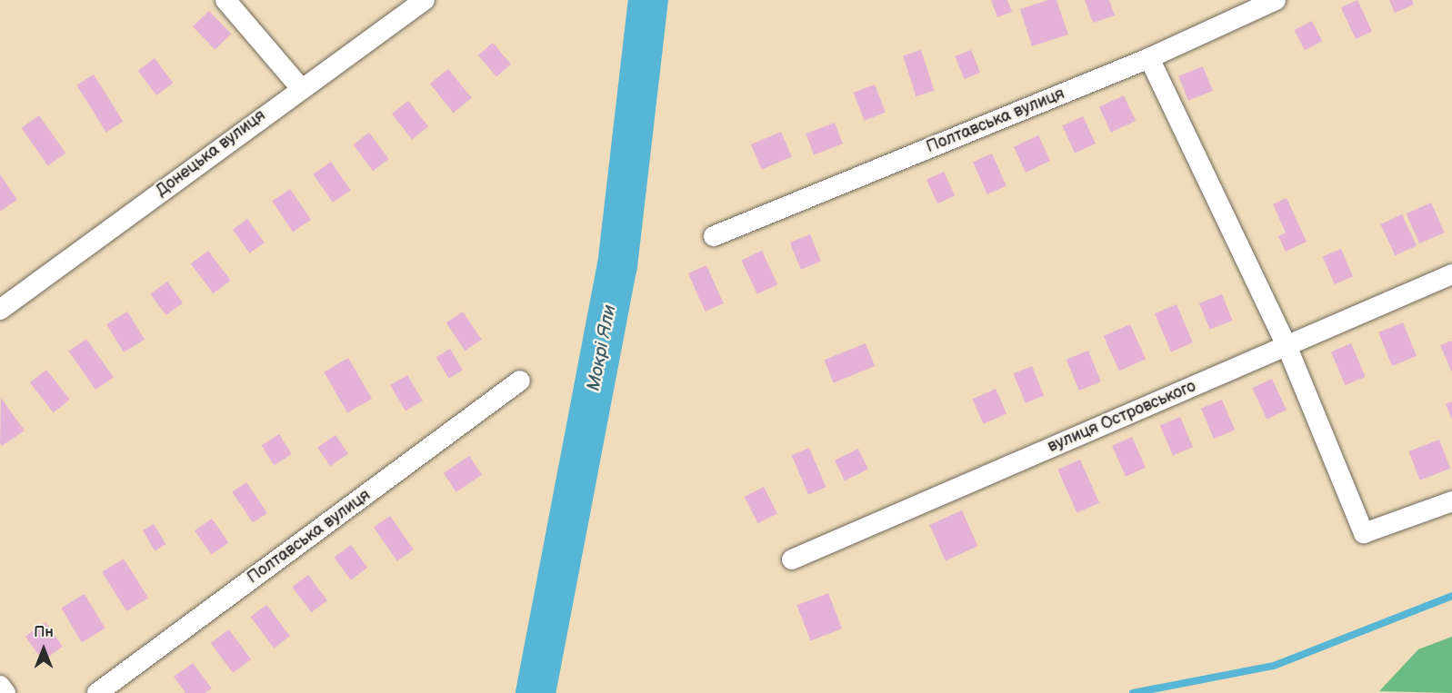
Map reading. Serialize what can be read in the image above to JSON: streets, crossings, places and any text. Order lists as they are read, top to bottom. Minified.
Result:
{"streets":{"street":["Полтавська вулиця","Донецька вулиця","вулиця Островського"]},"water":["Мокрі Яли"],"north":"top"}
